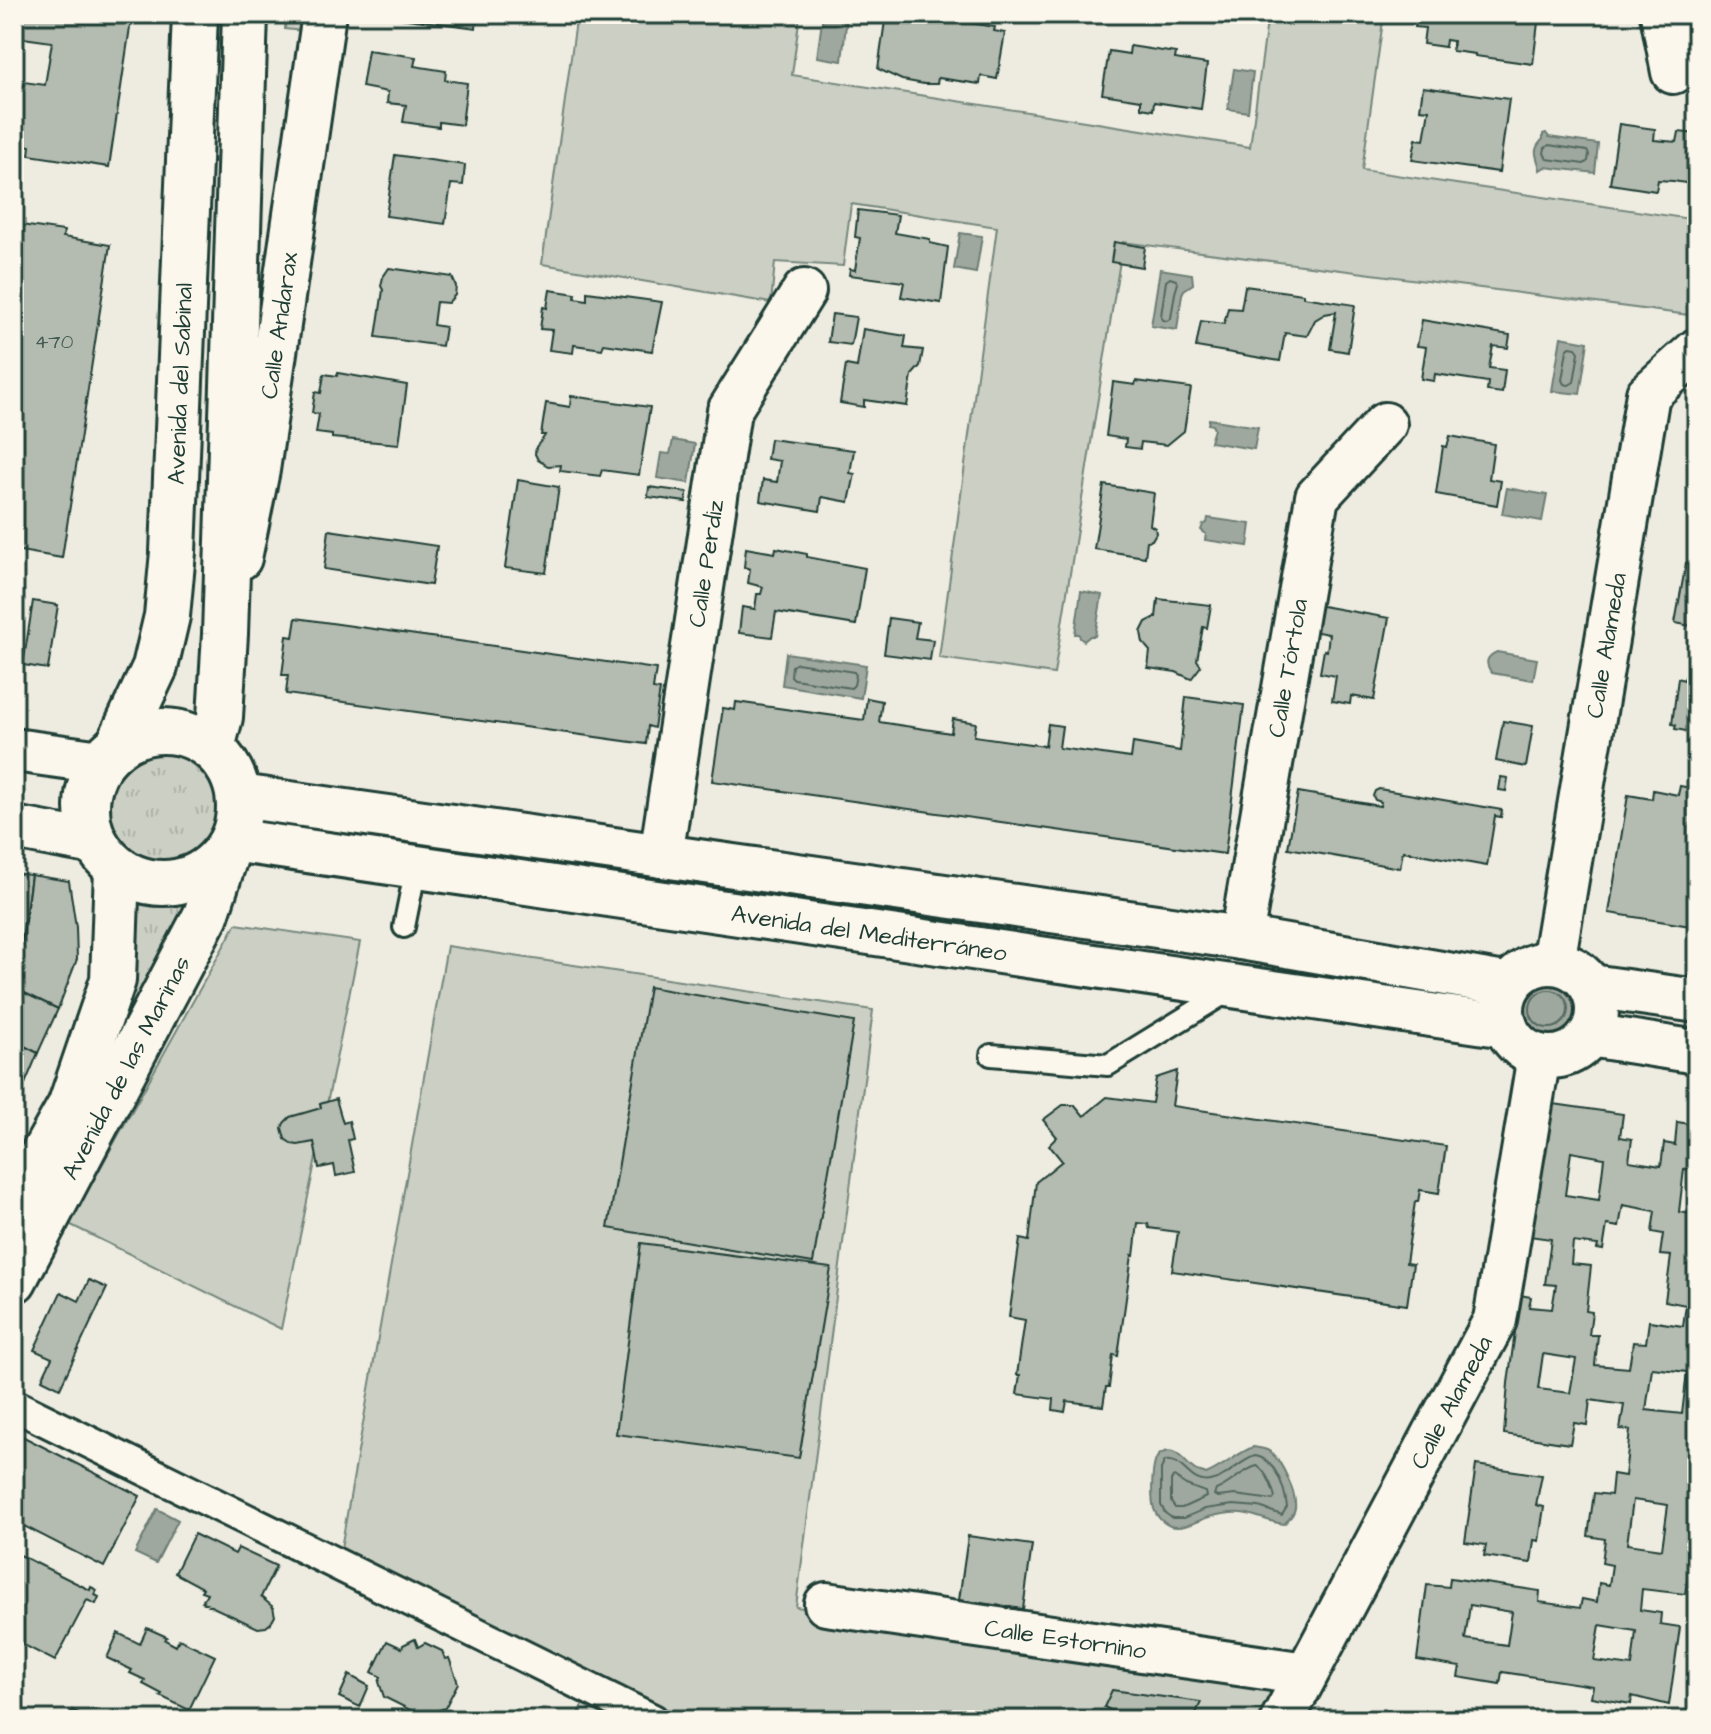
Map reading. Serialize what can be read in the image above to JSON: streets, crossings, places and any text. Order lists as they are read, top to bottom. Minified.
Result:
{"streets":{"street":["Calle Andarax","Avenida del Sabinal","Calle Perdiz","Calle Alameda","Calle Tórtola","Avenida del Mediterráneo","Avenida de las Marinas","Calle Estornino"]},"crossings":[["Avenida del Sabinal","Avenida del Mediterráneo"],["Avenida del Sabinal","Avenida de las Marinas"],["Calle Perdiz","Avenida del Mediterráneo"],["Calle Alameda","Avenida del Mediterráneo"],["Calle Alameda","Calle Estornino"],["Calle Tórtola","Avenida del Mediterráneo"],["Avenida del Mediterráneo","Avenida de las Marinas"]],"house_numbers":["470"]}
